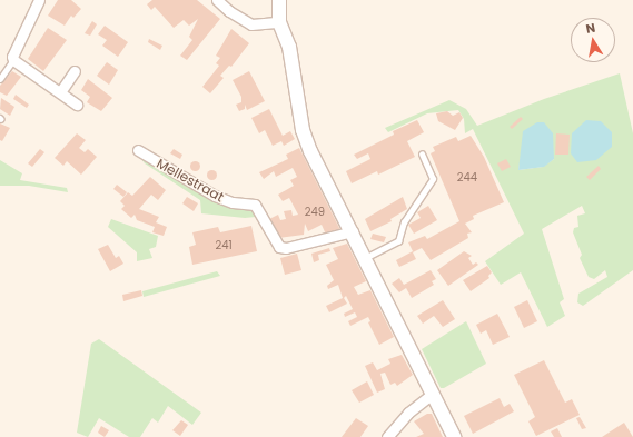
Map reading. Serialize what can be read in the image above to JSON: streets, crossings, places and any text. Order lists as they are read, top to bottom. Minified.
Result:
{"streets":{"street":["Mellestraat"]},"house_numbers":["244","249","241"],"north":"top"}
